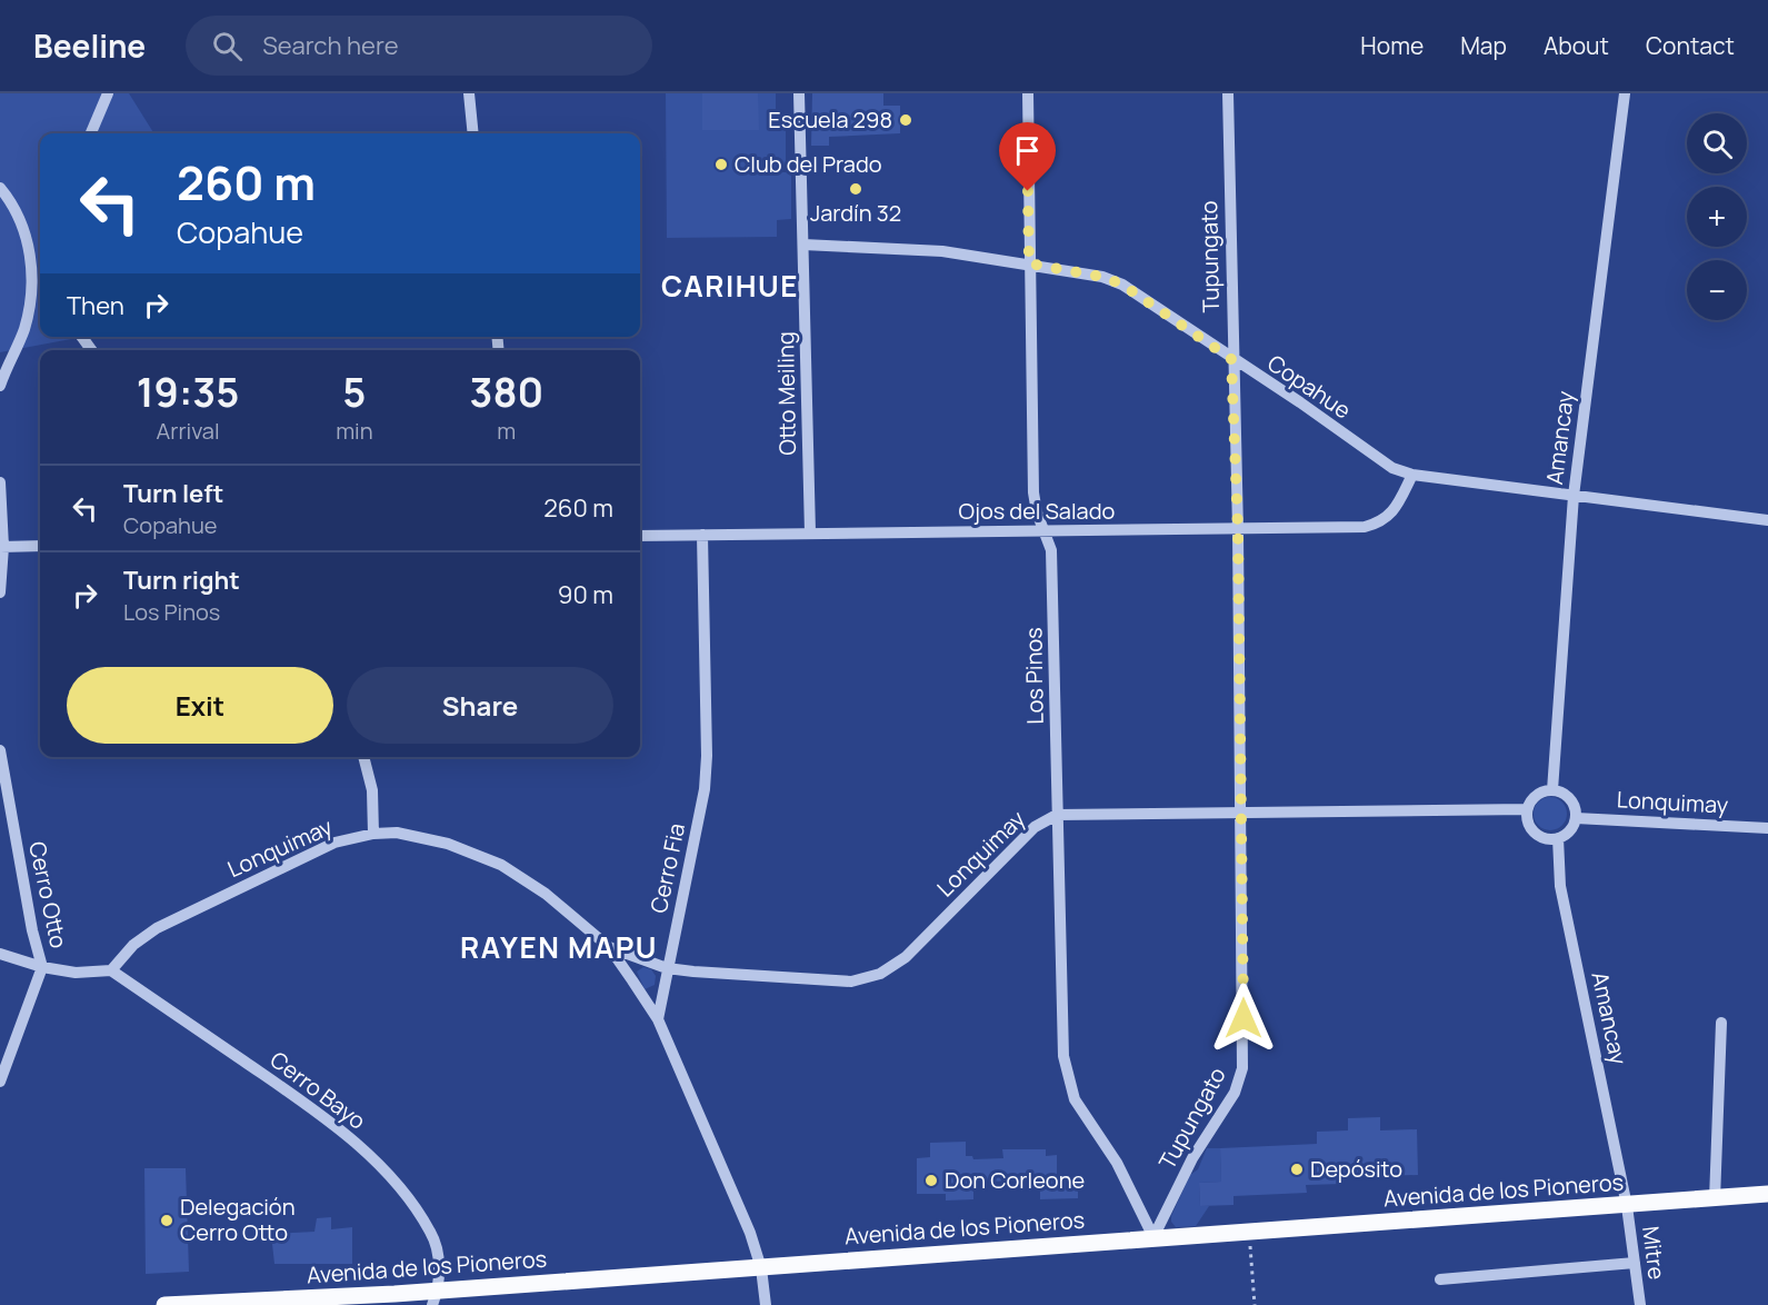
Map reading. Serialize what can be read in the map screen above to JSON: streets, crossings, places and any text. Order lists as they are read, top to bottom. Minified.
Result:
{"streets":{"main road":["Avenida de los Pioneros"],"street":["Tupungato","Copahue","Otto Meiling","Amancay","Ojos del Salado","Los Pinos","Lonquimay","Cerro Fia","Cerro Otto","Cerro Bayo","Mitre"]},"crossings":[["Tupungato","Copahue"],["Tupungato","Ojos del Salado"],["Tupungato","Los Pinos"],["Tupungato","Lonquimay"],["Tupungato","Avenida de los Pioneros"],["Copahue","Otto Meiling"],["Copahue","Amancay"],["Copahue","Ojos del Salado"],["Copahue","Los Pinos"],["Otto Meiling","Ojos del Salado"],["Amancay","Lonquimay"],["Amancay","Avenida de los Pioneros"],["Amancay","Mitre"],["Ojos del Salado","Los Pinos"],["Ojos del Salado","Cerro Fia"],["Los Pinos","Lonquimay"],["Los Pinos","Avenida de los Pioneros"],["Lonquimay","Cerro Fia"],["Lonquimay","Cerro Bayo"],["Cerro Bayo","Avenida de los Pioneros"],["Avenida de los Pioneros","Mitre"]],"districts":["CARIHUE","RAYEN MAPU"],"places":["Escuela 298","Club del Prado","Jardín 32","Depósito","Don Corleone","Delegación Cerro Otto"],"page":{"header":"Beeline","search":"Search here","nav":["Home","Map","About","Contact"],"map_buttons":["+","−"],"turn":["260 m","Copahue"],"then":"Then","eta":["19:35","Arrival","5","min","380","m"],"list":[{"name":"Turn left","note":"Copahue","value":"260 m"},{"name":"Turn right","note":"Los Pinos","value":"90 m"}],"buttons":["Exit","Share"]}}
